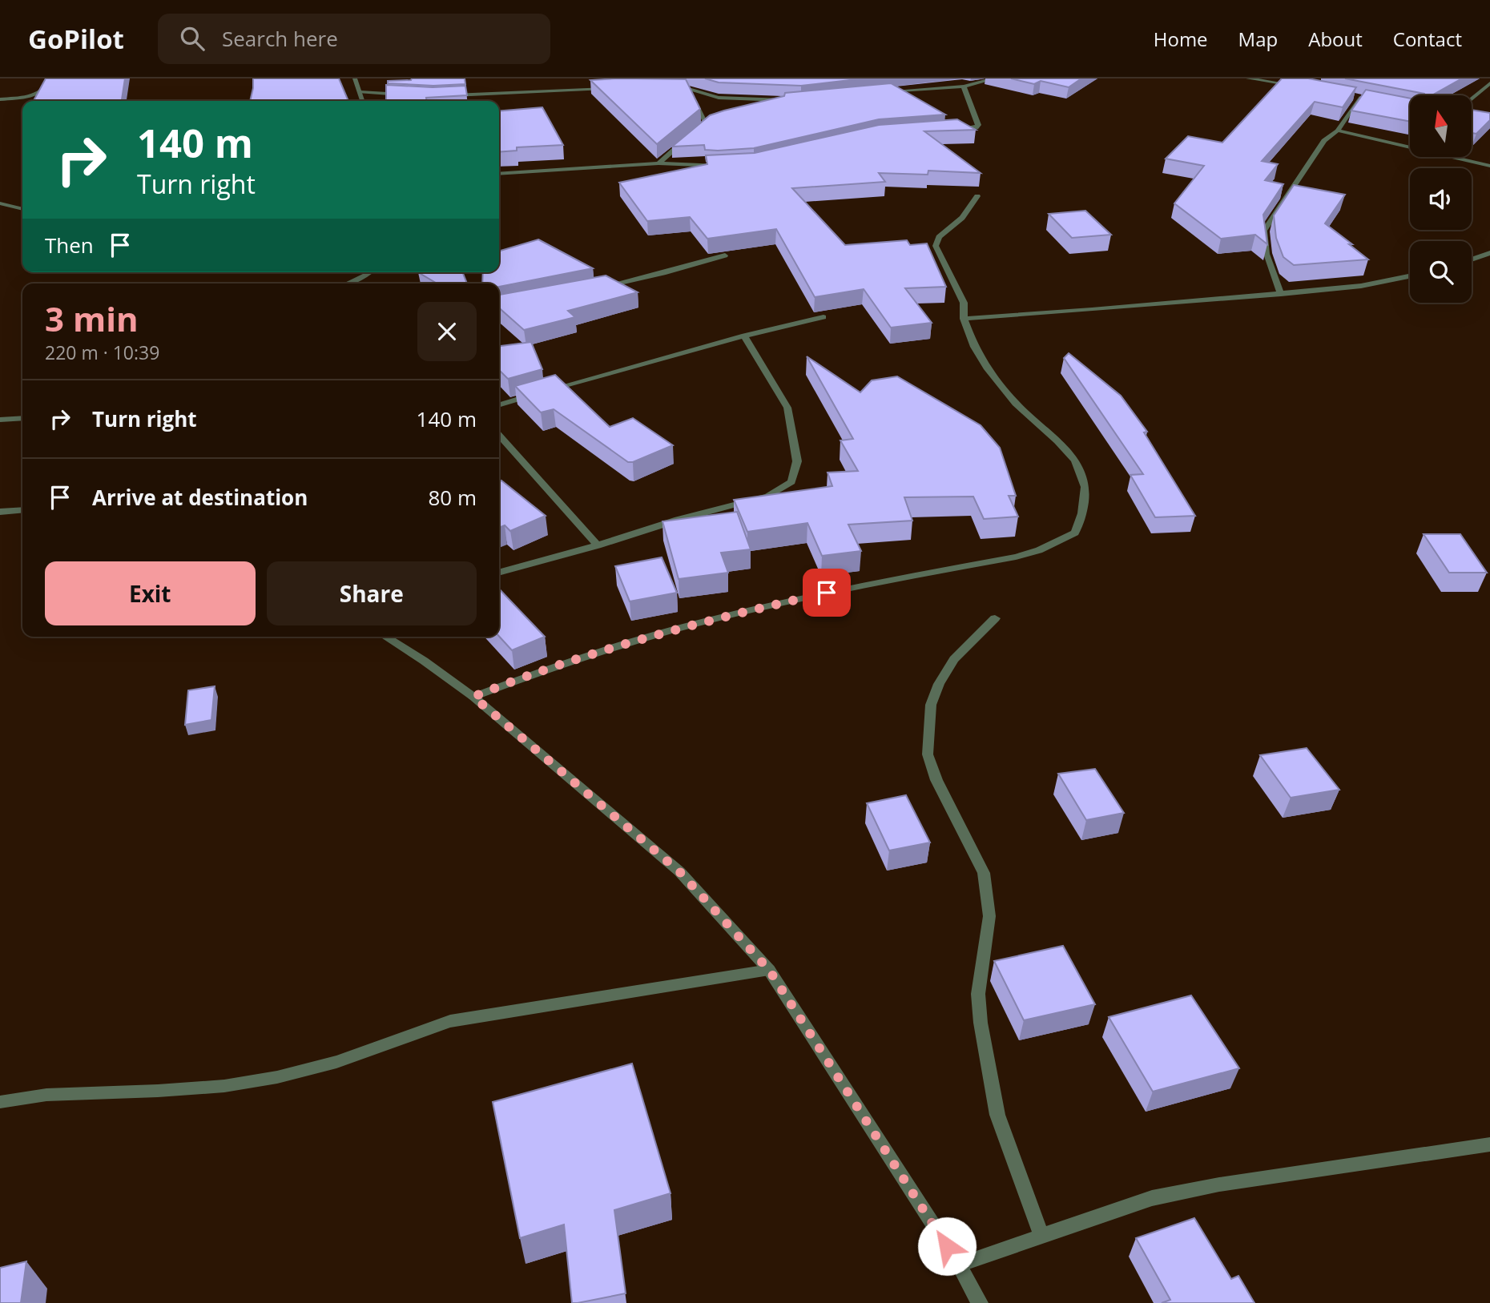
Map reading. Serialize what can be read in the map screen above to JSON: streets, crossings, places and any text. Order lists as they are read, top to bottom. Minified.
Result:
{"north":"top","page":{"header":"GoPilot","search":"Search here","nav":["Home","Map","About","Contact"],"turn":["140 m","Turn right"],"then":"Then","heading":["3 min","220 m · 10:39"],"list":[{"name":"Turn right","value":"140 m"},{"name":"Arrive at destination","value":"80 m"}],"buttons":["Exit","Share"]}}
